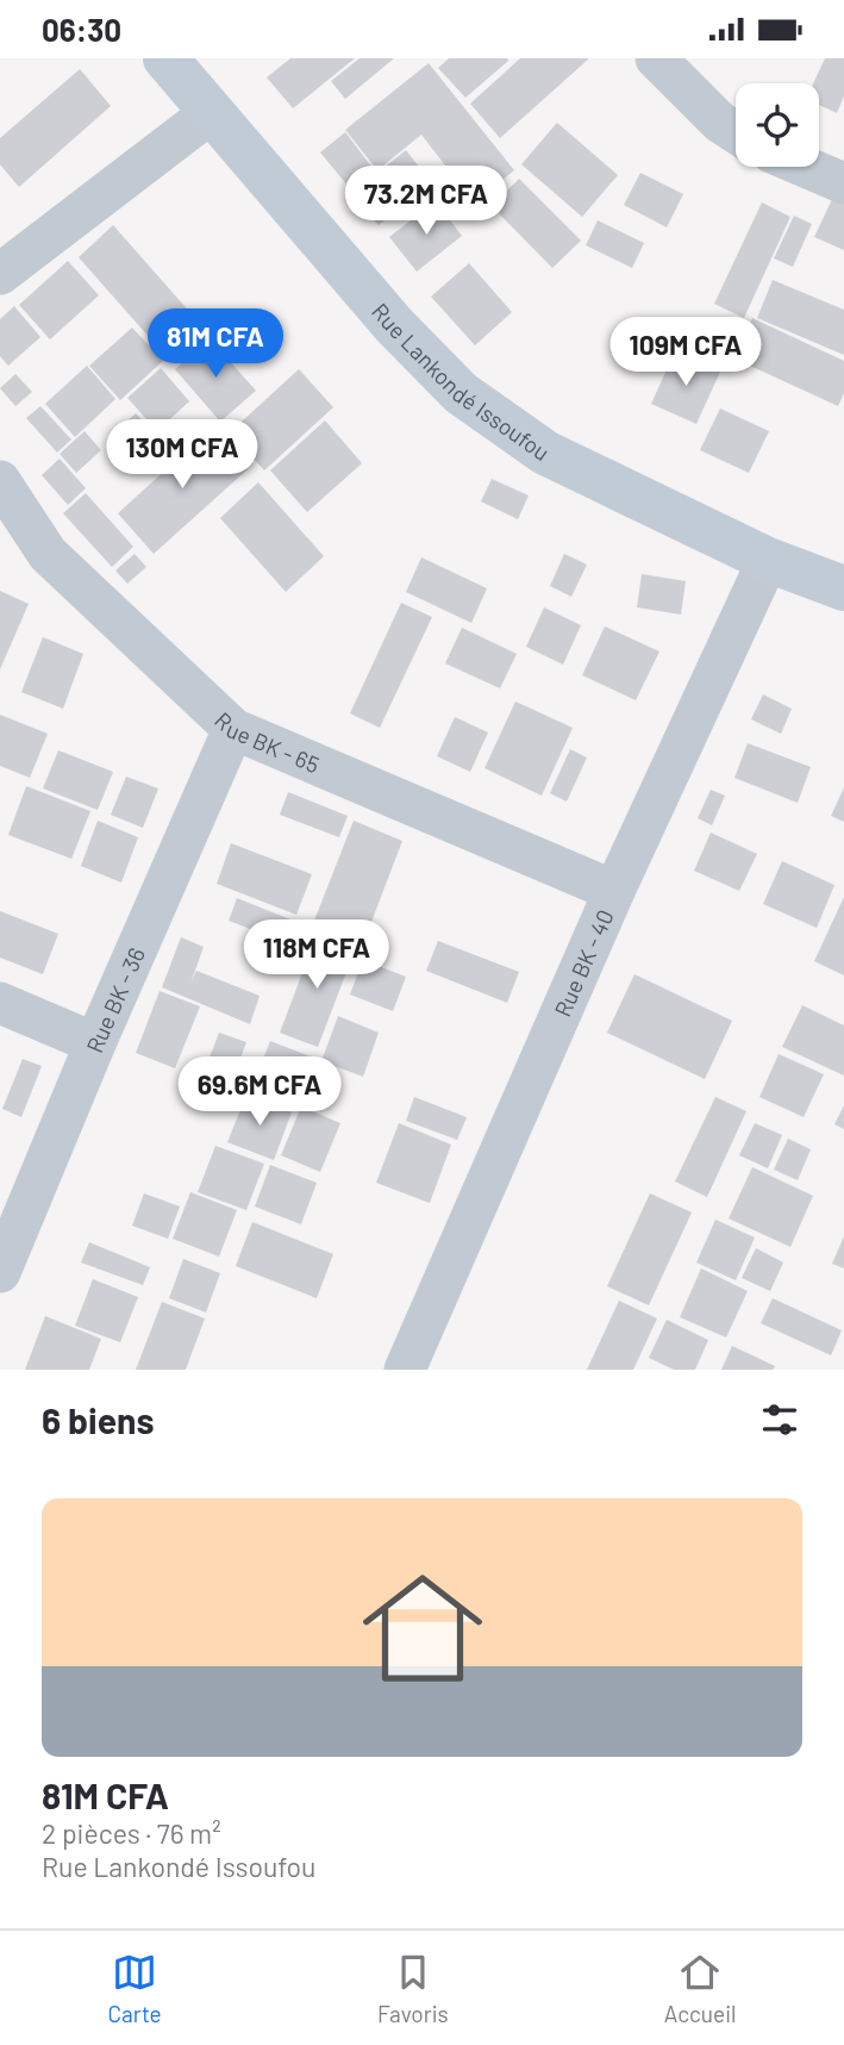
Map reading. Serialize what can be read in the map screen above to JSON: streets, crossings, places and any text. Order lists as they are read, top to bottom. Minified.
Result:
{"streets":{"street":["Rue Lankondé Issoufou","Rue BK - 65","Rue BK - 40","Rue BK - 36"]},"crossings":[["Rue Lankondé Issoufou","Rue BK - 40"],["Rue BK - 65","Rue BK - 40"],["Rue BK - 65","Rue BK - 36"]],"page":{"status":"06:30","price":["73.2M CFA","81M CFA","109M CFA","130M CFA","118M CFA","69.6M CFA"],"heading":"6 biens","list":[{"name":"81M CFA","note":"2 pièces · 76 m² · Rue Lankondé Issoufou"}],"tabs":["Carte","Favoris","Accueil"]}}
